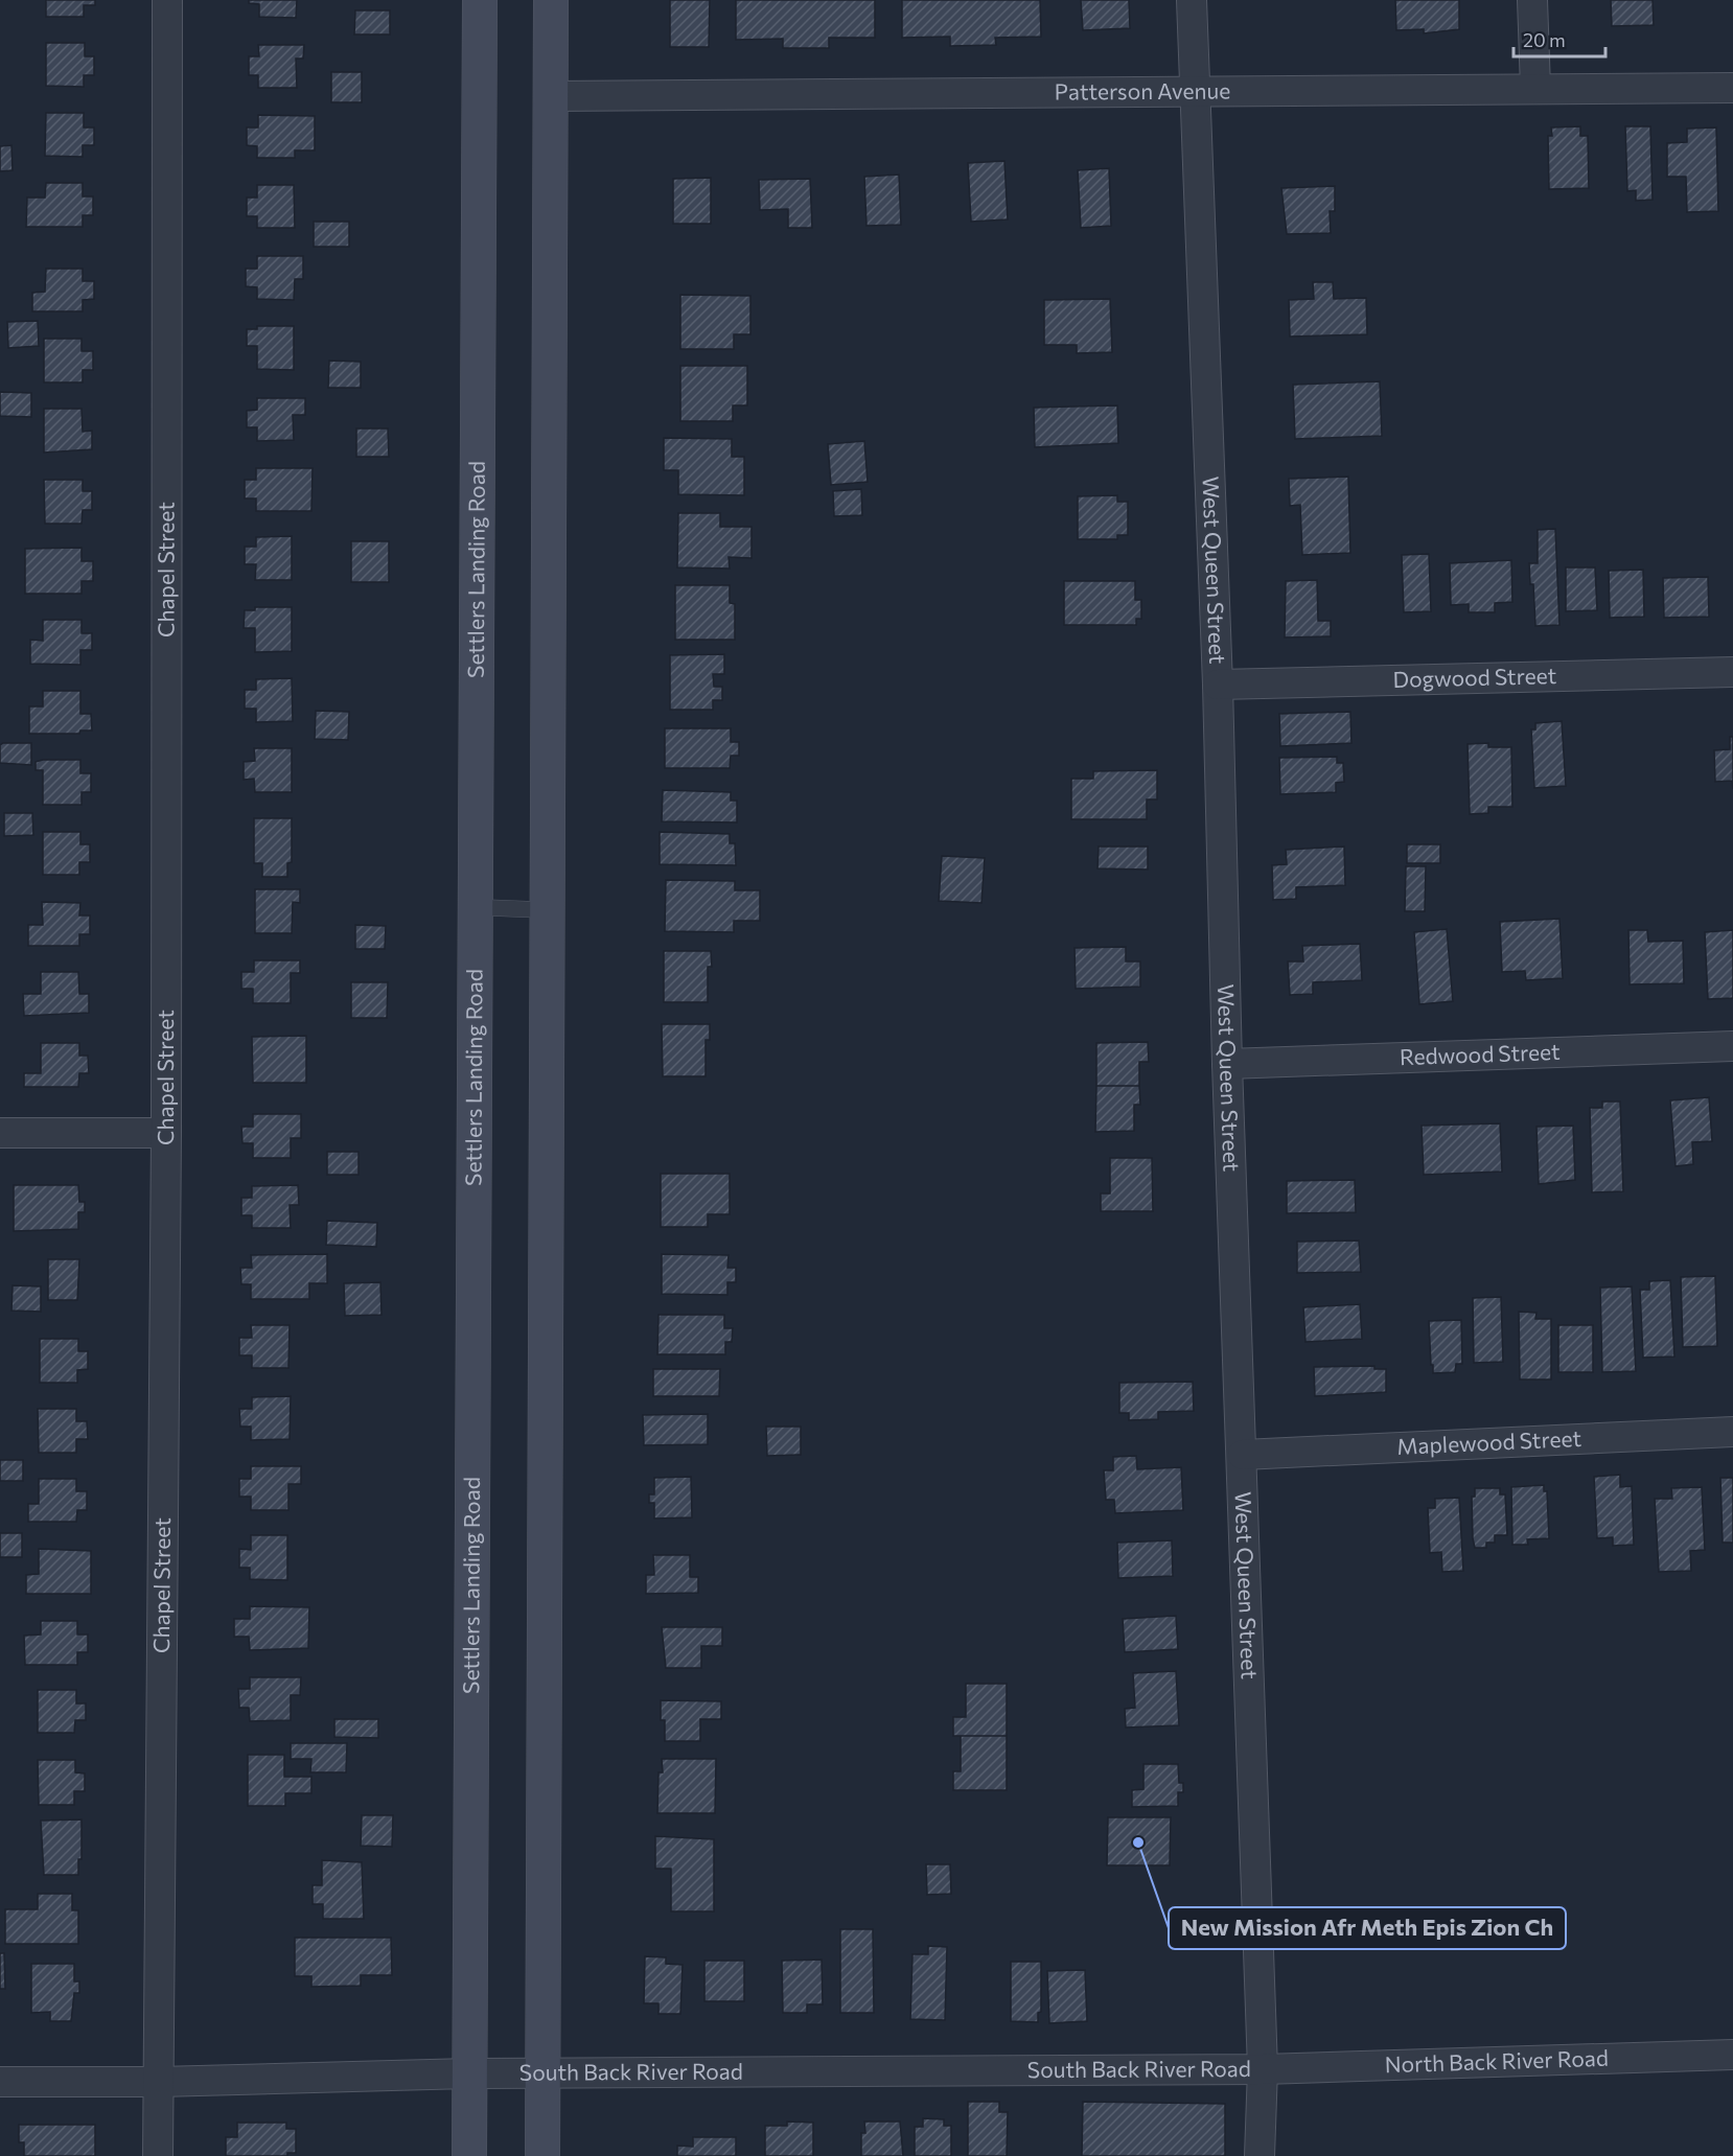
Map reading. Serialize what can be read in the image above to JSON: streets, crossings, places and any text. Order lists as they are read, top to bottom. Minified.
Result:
{"streets":{"main road":["Settlers Landing Road"],"street":["Patterson Avenue","Chapel Street","West Queen Street","Dogwood Street","Redwood Street","Maplewood Street","North Back River Road","South Back River Road"]},"crossings":[["Patterson Avenue","West Queen Street"],["Chapel Street","South Back River Road"],["Settlers Landing Road","South Back River Road"],["West Queen Street","Dogwood Street"],["West Queen Street","Redwood Street"],["West Queen Street","Maplewood Street"],["West Queen Street","North Back River Road"],["West Queen Street","South Back River Road"],["North Back River Road","South Back River Road"]],"places":["New Mission Afr Meth Epis Zion Ch"],"scale_bar":"20 m"}
